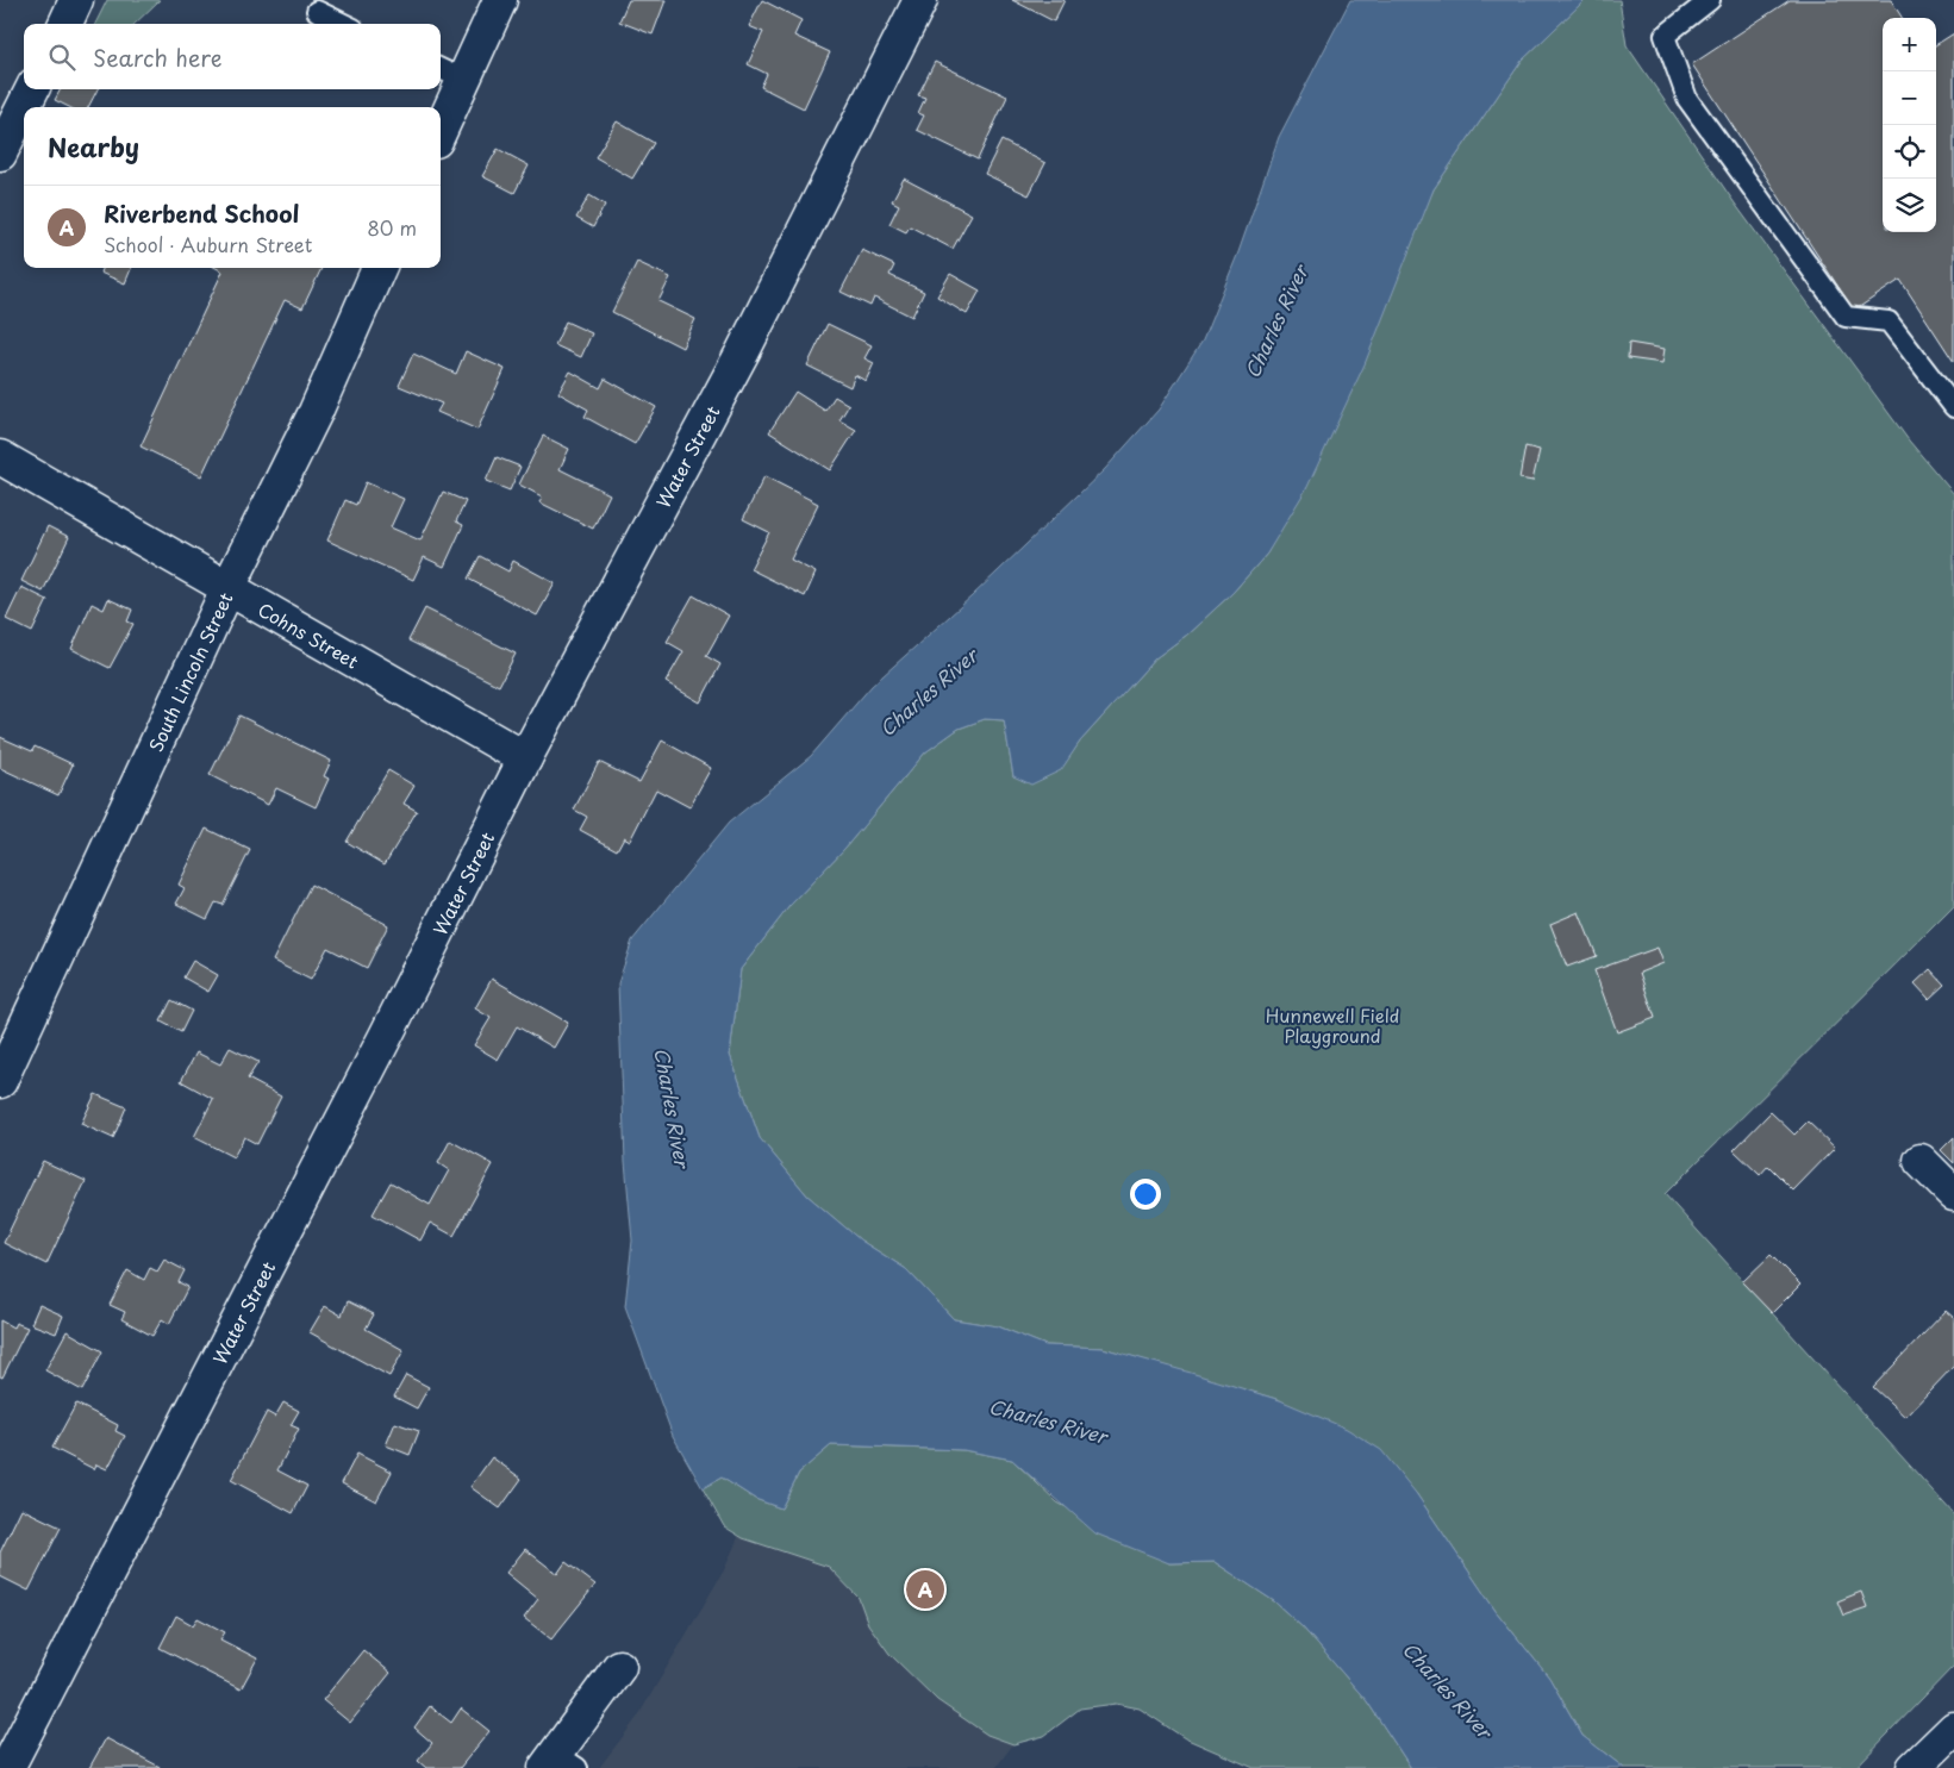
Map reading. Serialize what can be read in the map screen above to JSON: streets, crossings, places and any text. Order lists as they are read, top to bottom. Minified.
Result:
{"streets":{"street":["Water Street","Cohns Street","South Lincoln Street"]},"crossings":[["Water Street","Cohns Street"],["Cohns Street","South Lincoln Street"]],"water":["Charles River"],"parks":["Hunnewell Field Playground"],"page":{"map_buttons":["+","−"],"search":"Search here","heading":"Nearby","list":[{"mark":"A","name":"Riverbend School","note":"School · Auburn Street","value":"80 m"}],"pins":"A"}}
